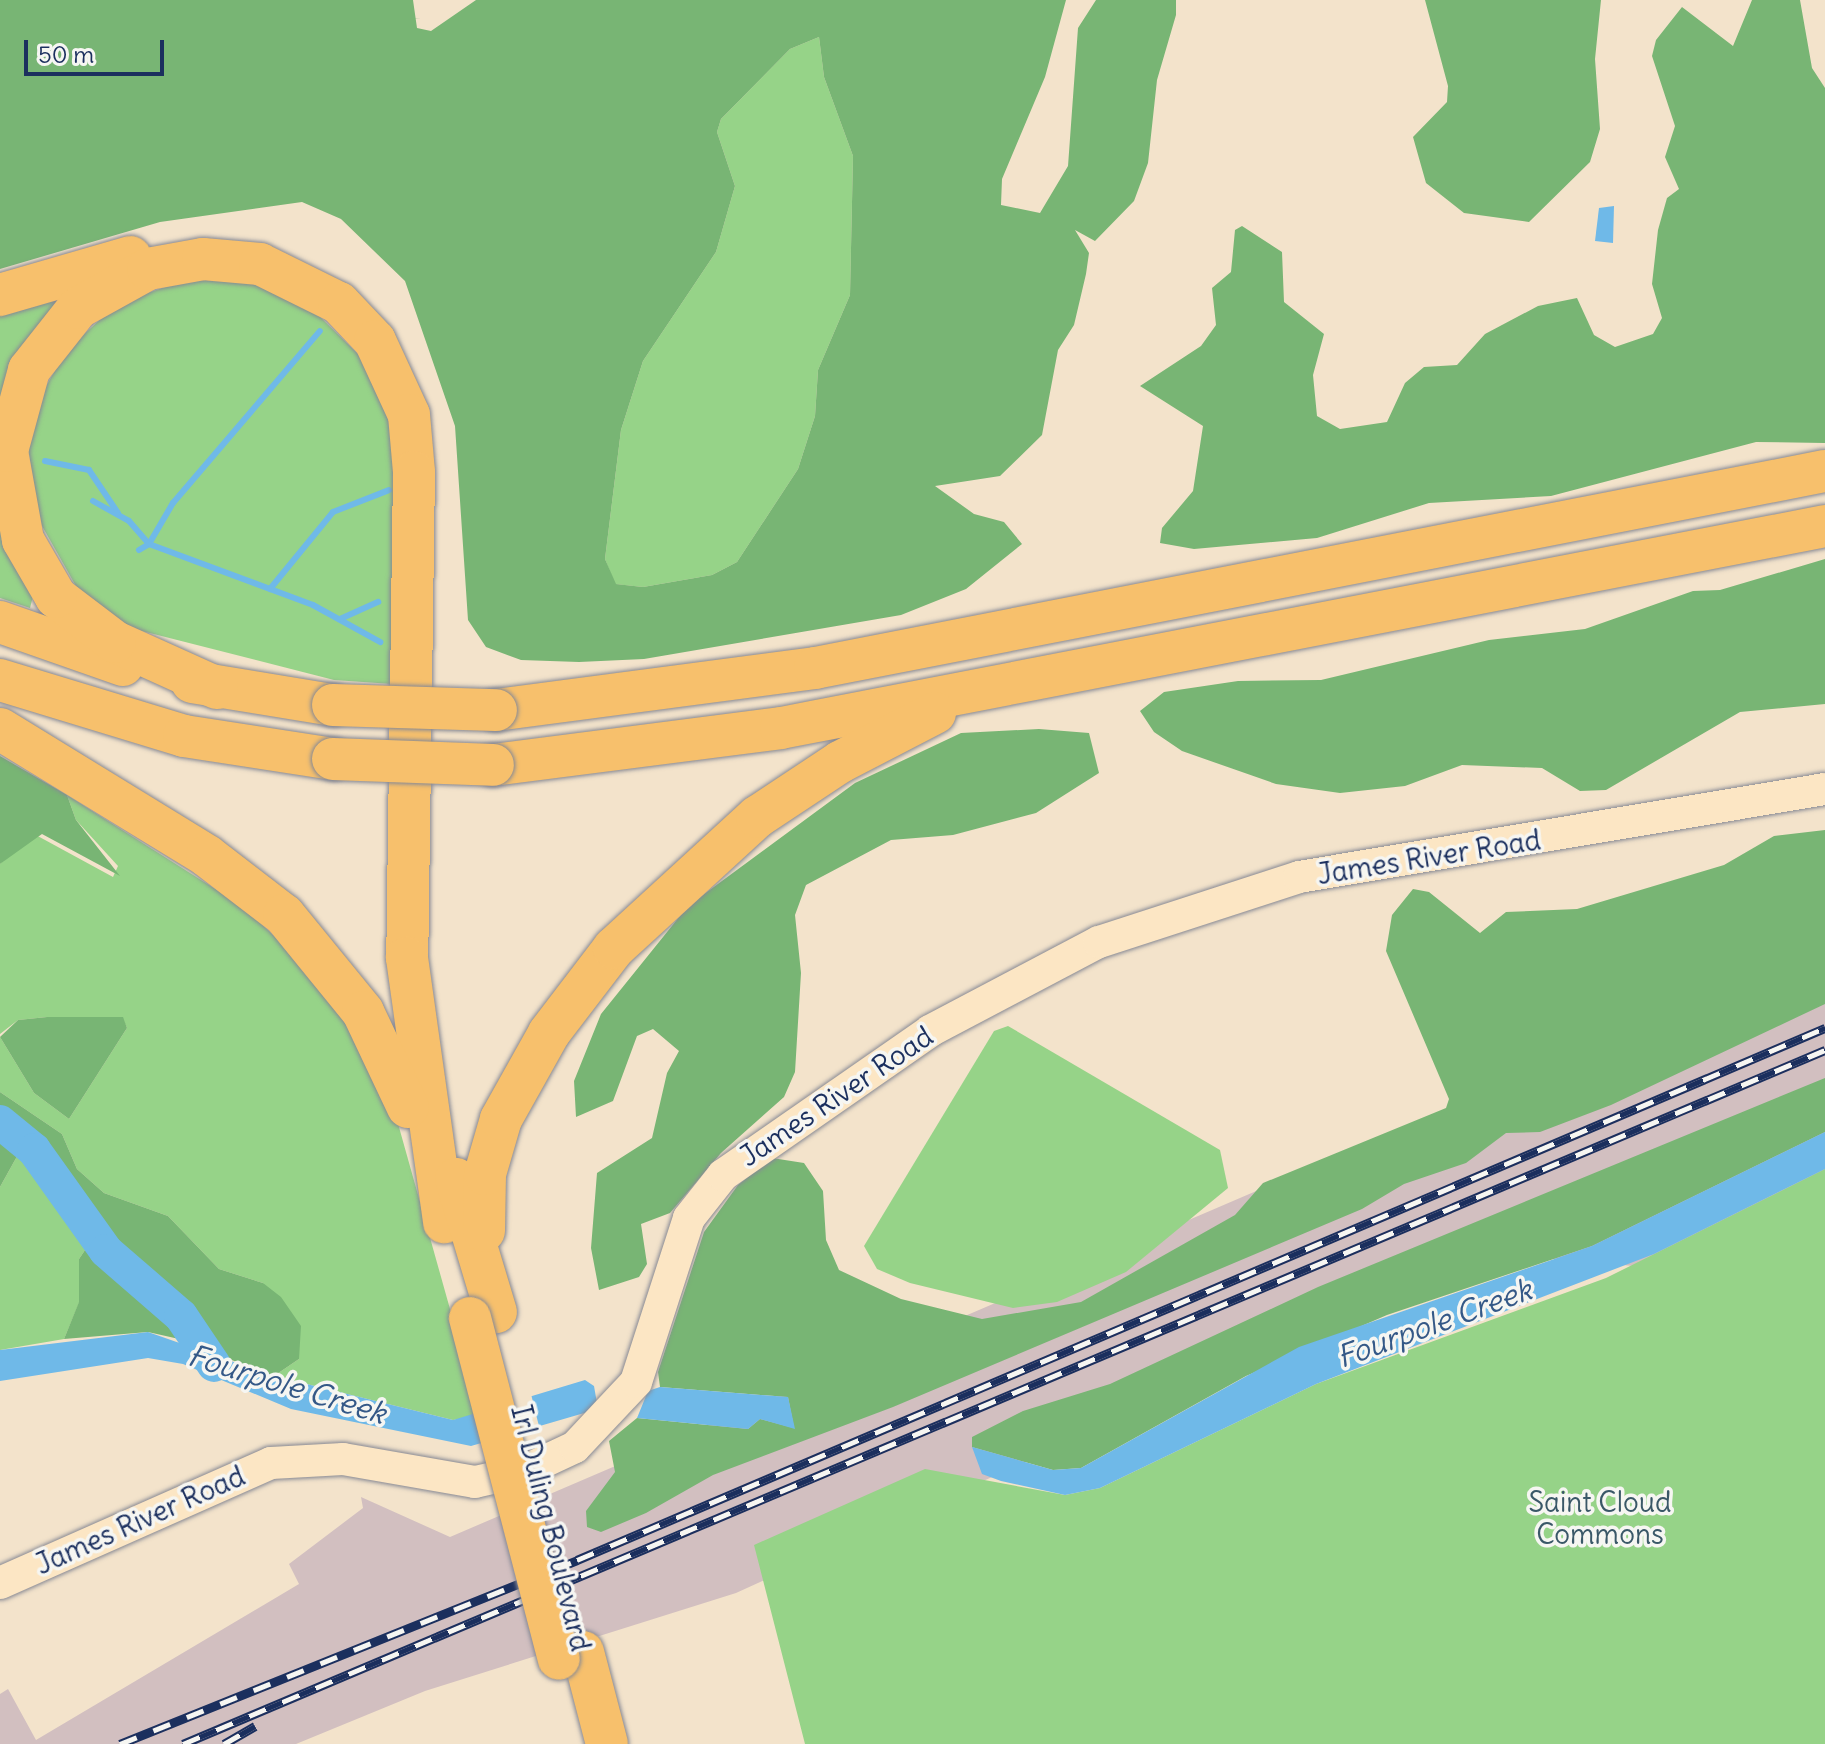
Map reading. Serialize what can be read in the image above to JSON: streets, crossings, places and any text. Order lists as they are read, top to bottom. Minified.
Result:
{"streets":{"highway":["Irl Duling Boulevard"],"street":["James River Road"]},"water":["Fourpole Creek"],"parks":["Saint Cloud Commons"],"scale_bar":"50 m"}
